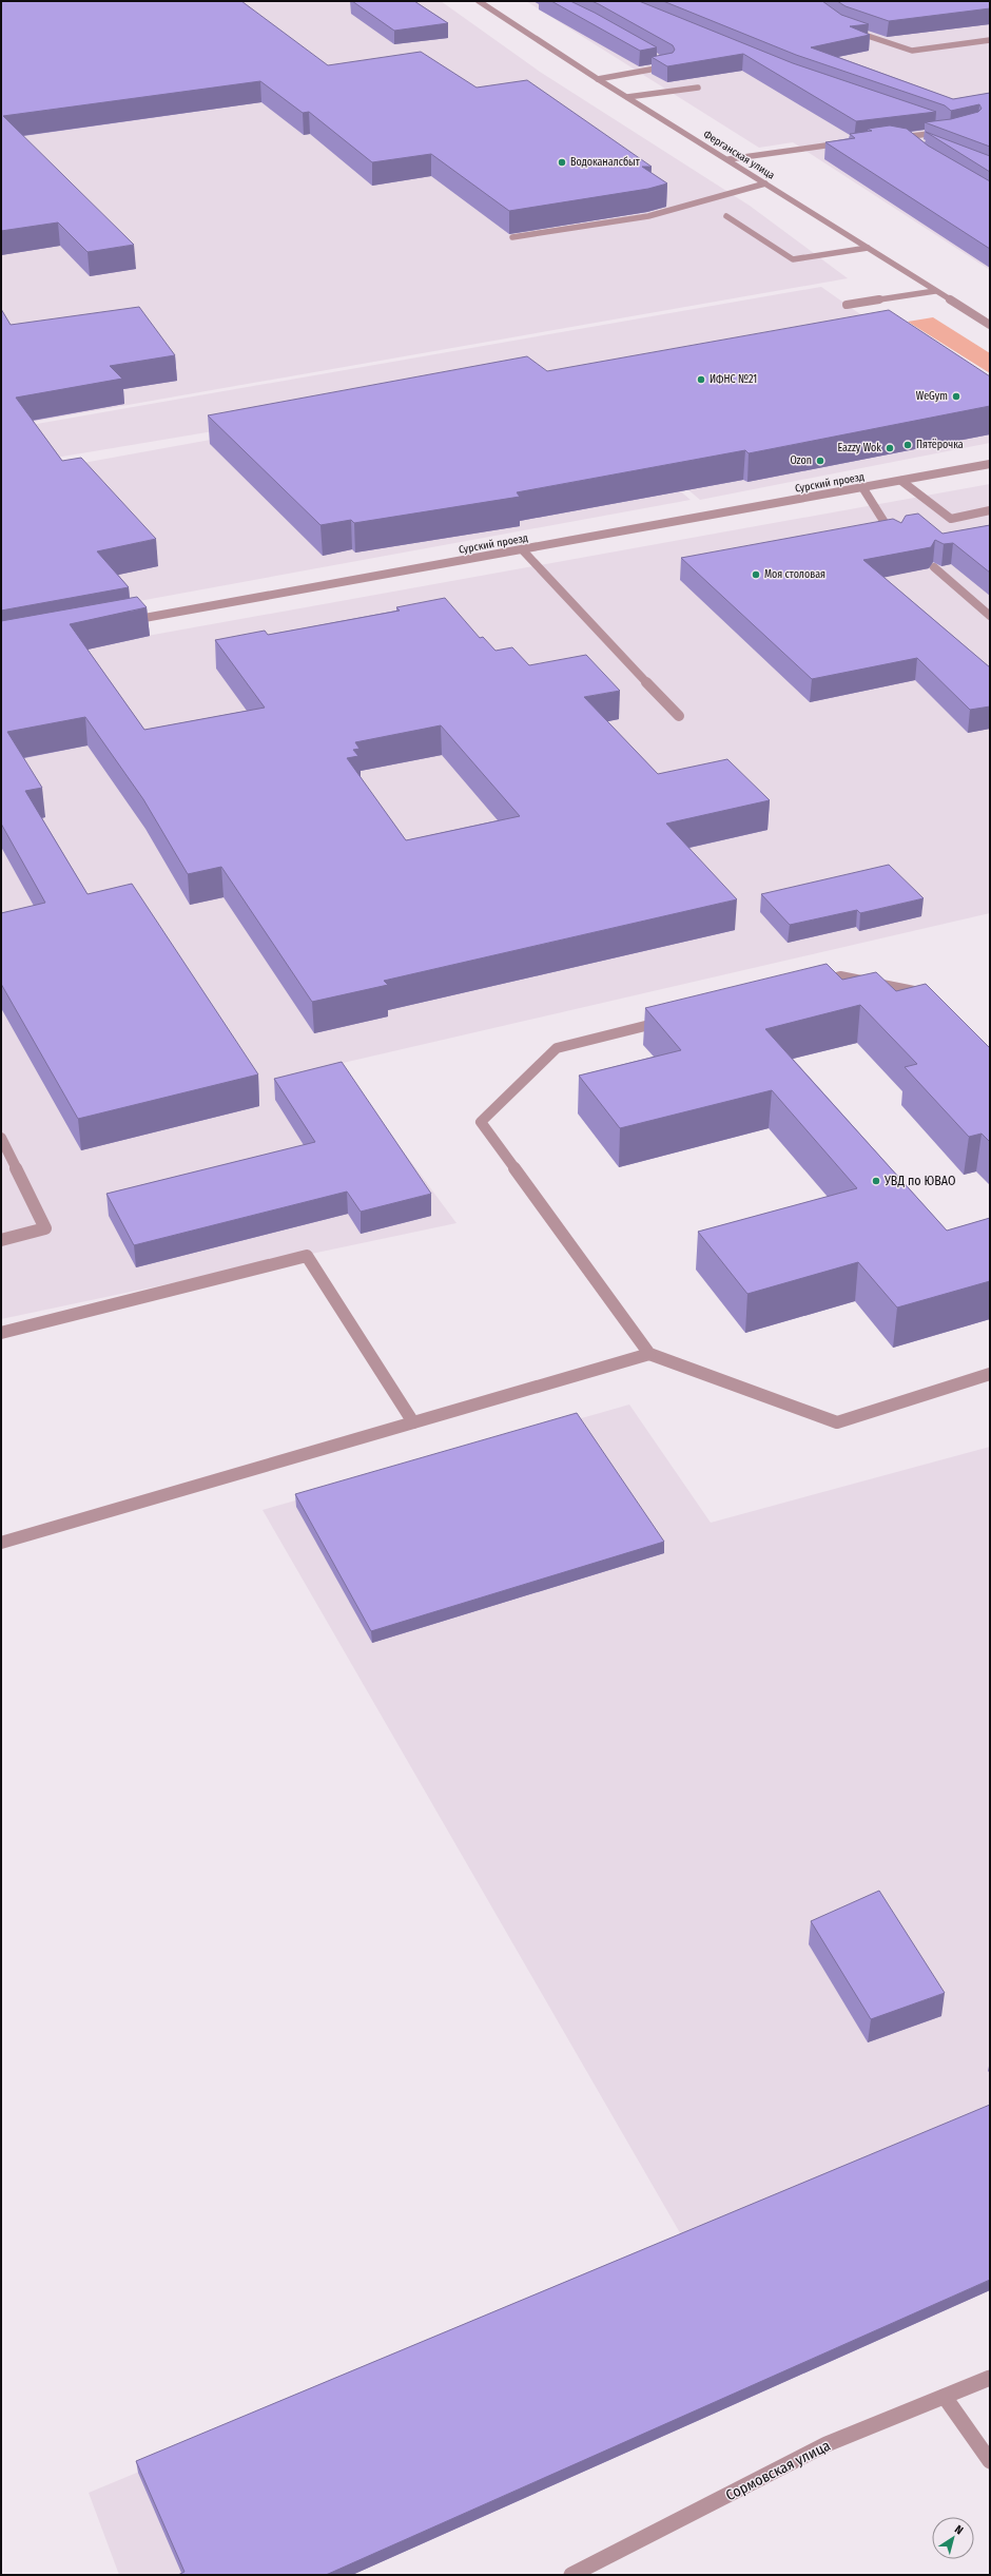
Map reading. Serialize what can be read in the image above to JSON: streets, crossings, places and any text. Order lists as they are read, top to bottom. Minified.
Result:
{"streets":{"street":["Ферганская улица","Сурский проезд","Сормовская улица"]},"places":["Водоканалсбыт","ИФНС №21","WeGym","Пятёрочка","Eazzy Wok","Ozon","Моя столовая","УВД по ЮВАО"],"north":"top right"}
